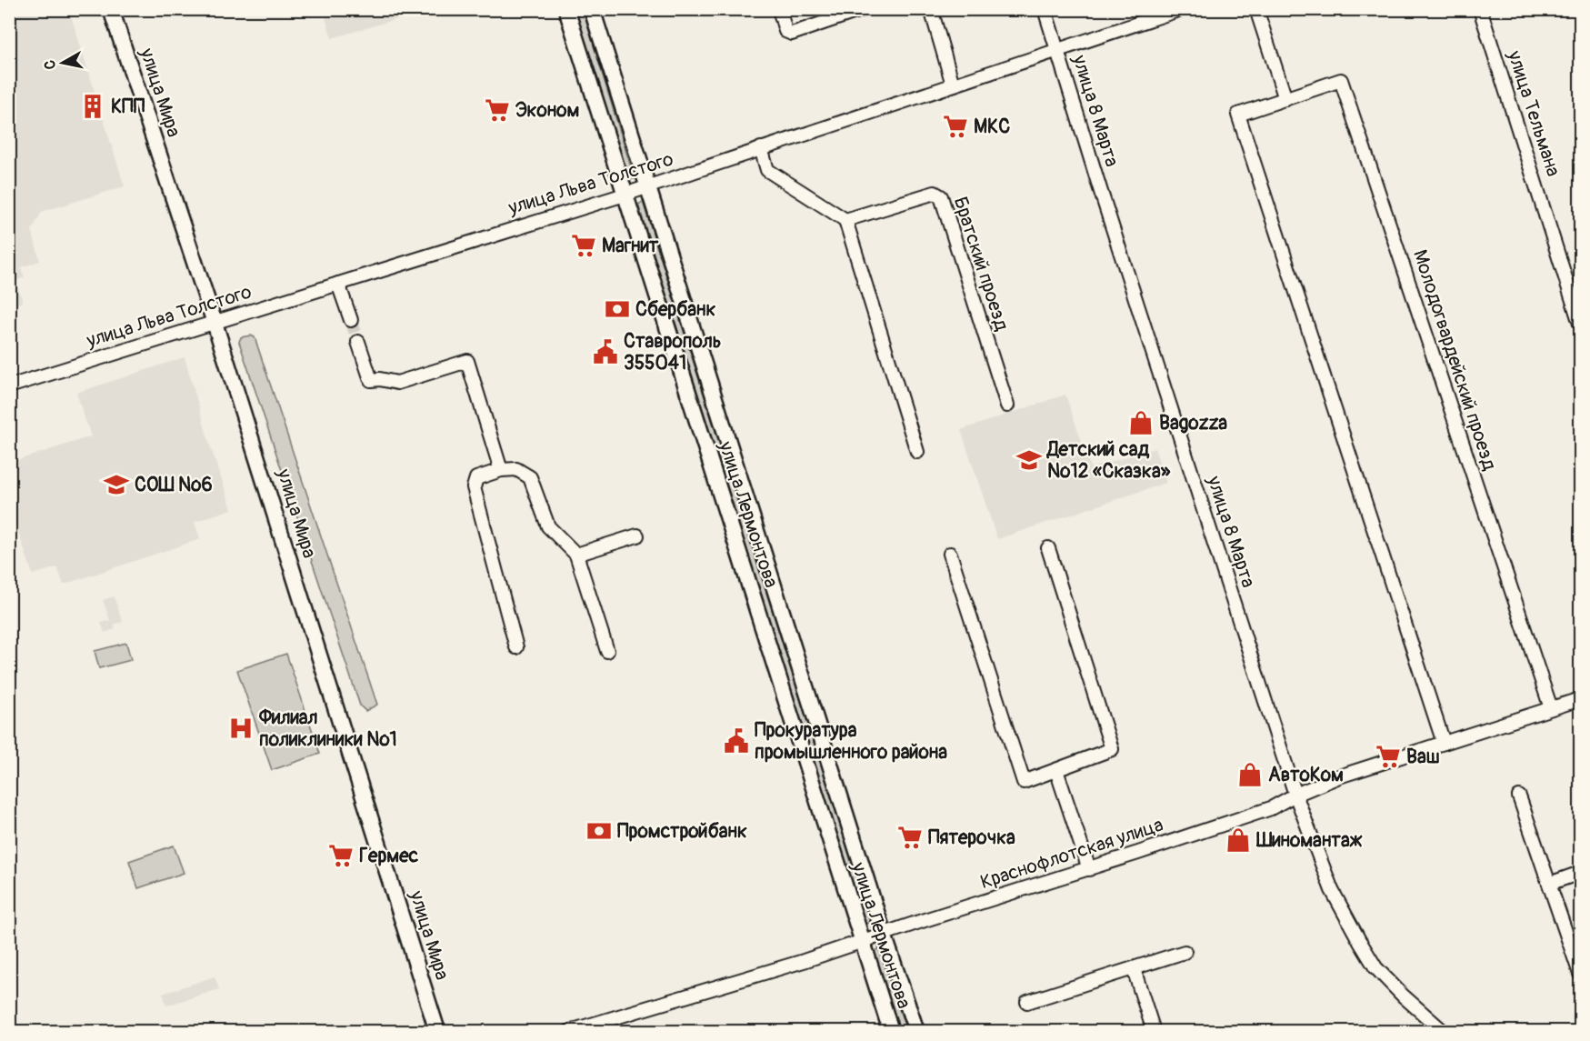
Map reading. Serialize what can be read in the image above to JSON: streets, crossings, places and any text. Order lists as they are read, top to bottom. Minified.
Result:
{"streets":{"main road":["улица Мира","улица Лермонтова"],"street":["улица 8 Марта","улица Тельмана","улица Льва Толстого","Братский проезд","Молодогвардейский проезд","Краснофлотская улица"]},"crossings":[["улица Мира","улица Льва Толстого"],["улица 8 Марта","улица Льва Толстого"],["улица 8 Марта","Краснофлотская улица"],["улица Льва Толстого","улица Лермонтова"],["Молодогвардейский проезд","Краснофлотская улица"],["улица Лермонтова","Краснофлотская улица"]],"places":{"building":["КПП"],"supermarket":["Эконом","МКС","Магнит","Ваш","Пятерочка","Гермес"],"bank":["Сбербанк","Промстройбанк"],"public building":["Ставрополь 355041","Прокуратура промышленного района"],"shop":["Bagozza","АвтоКом","Шиномантаж"],"school or university":["Детский сад №12 «Сказка»","СОШ №6"],"hospital":["Филиал поликлиники №1"]},"north":"left"}
